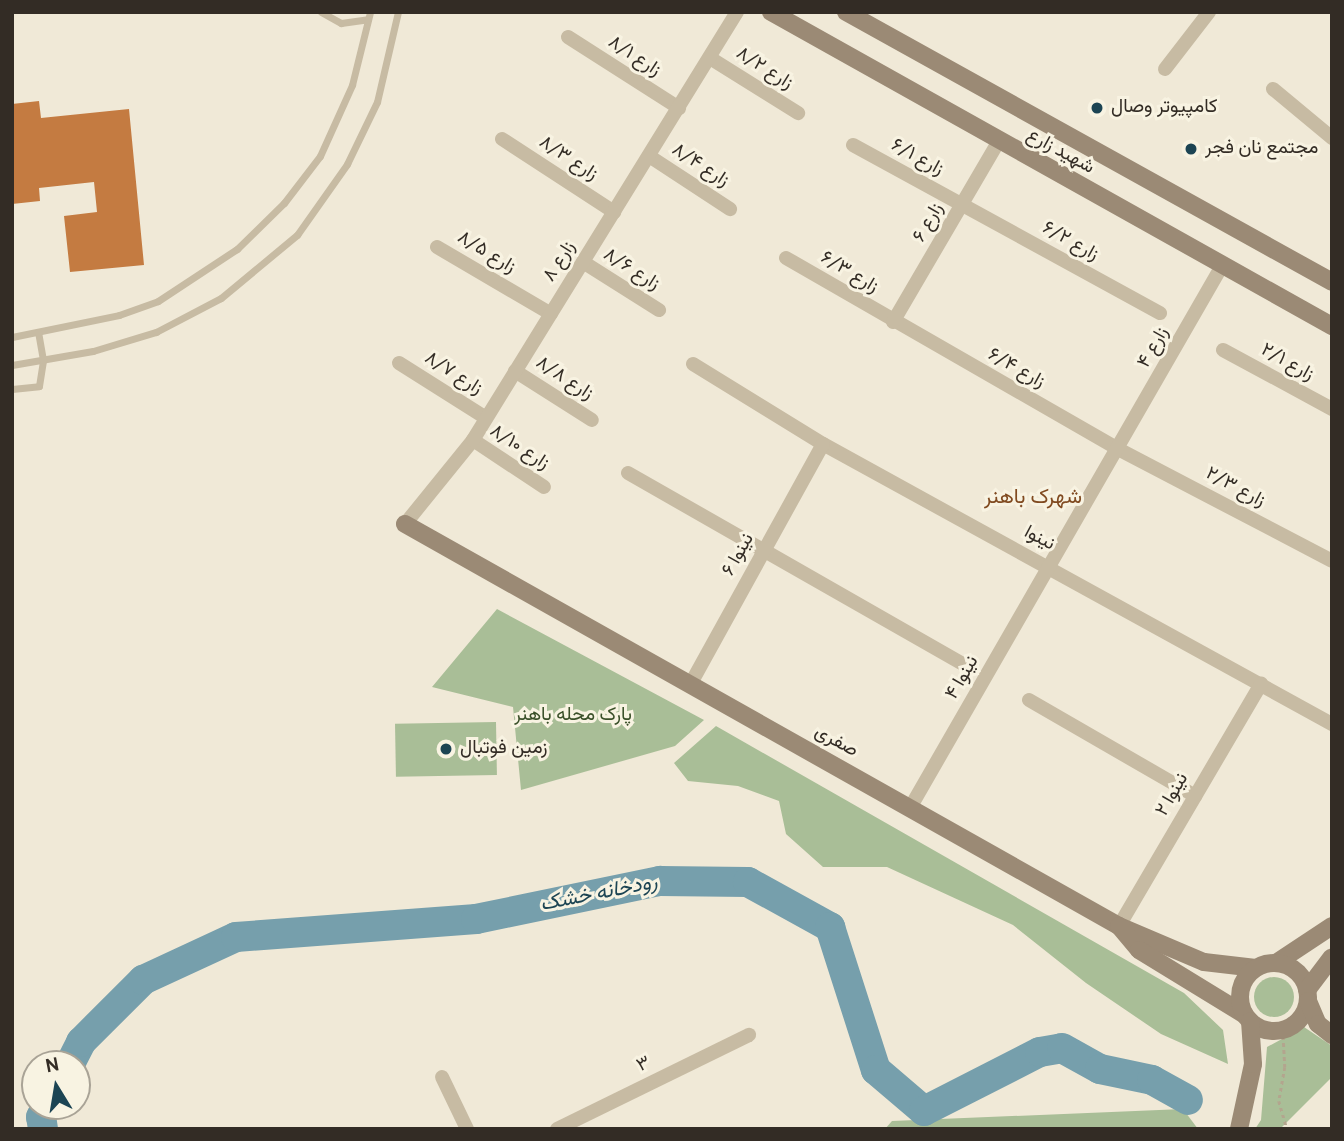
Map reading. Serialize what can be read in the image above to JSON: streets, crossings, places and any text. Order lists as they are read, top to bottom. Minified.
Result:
{"streets":{"street":["۸/۱ زارع","۸/۲ زارع","شهید زارع","۶/۱ زارع","۸/۳ زارع","۸/۴ زارع","۶ زارع","۶/۲ زارع","۸/۵ زارع","۸ زارع","۸/۶ زارع","۶/۳ زارع","۴ زارع","۲/۱ زارع","۶/۴ زارع","۸/۷ زارع","۸/۸ زارع","۸/۱۰ زارع","۲/۳ زارع","نینوا","۶ نینوا","۴ نینوا","صفری","۲ نینوا","۳"]},"crossings":[["۸/۱ زارع","۸ زارع"],["۸/۲ زارع","۸ زارع"],["شهید زارع","۶ زارع"],["شهید زارع","۴ زارع"],["۶/۱ زارع","۶ زارع"],["۶/۱ زارع","۶/۲ زارع"],["۸/۳ زارع","۸ زارع"],["۸/۴ زارع","۸ زارع"],["۶ زارع","۶/۲ زارع"],["۶ زارع","۶/۳ زارع"],["۶ زارع","۶/۴ زارع"],["۸/۵ زارع","۸ زارع"],["۸ زارع","۸/۶ زارع"],["۸ زارع","۸/۷ زارع"],["۸ زارع","۸/۸ زارع"],["۸ زارع","۸/۱۰ زارع"],["۸ زارع","صفری"],["۶/۳ زارع","۶/۴ زارع"],["۴ زارع","۶/۴ زارع"],["۴ زارع","۲/۳ زارع"],["۴ زارع","نینوا"],["۴ زارع","۴ نینوا"],["۶/۴ زارع","۲/۳ زارع"],["نینوا","۶ نینوا"],["نینوا","۴ نینوا"],["نینوا","۲ نینوا"],["۶ نینوا","صفری"],["۴ نینوا","صفری"],["صفری","۲ نینوا"]],"districts":["شهرک باهنر"],"water":["رودخانه خشک"],"parks":["پارک محله باهنر"],"places":["کامپیوتر وصال","مجتمع نان فجر","زمین فوتبال"],"north":"top"}
